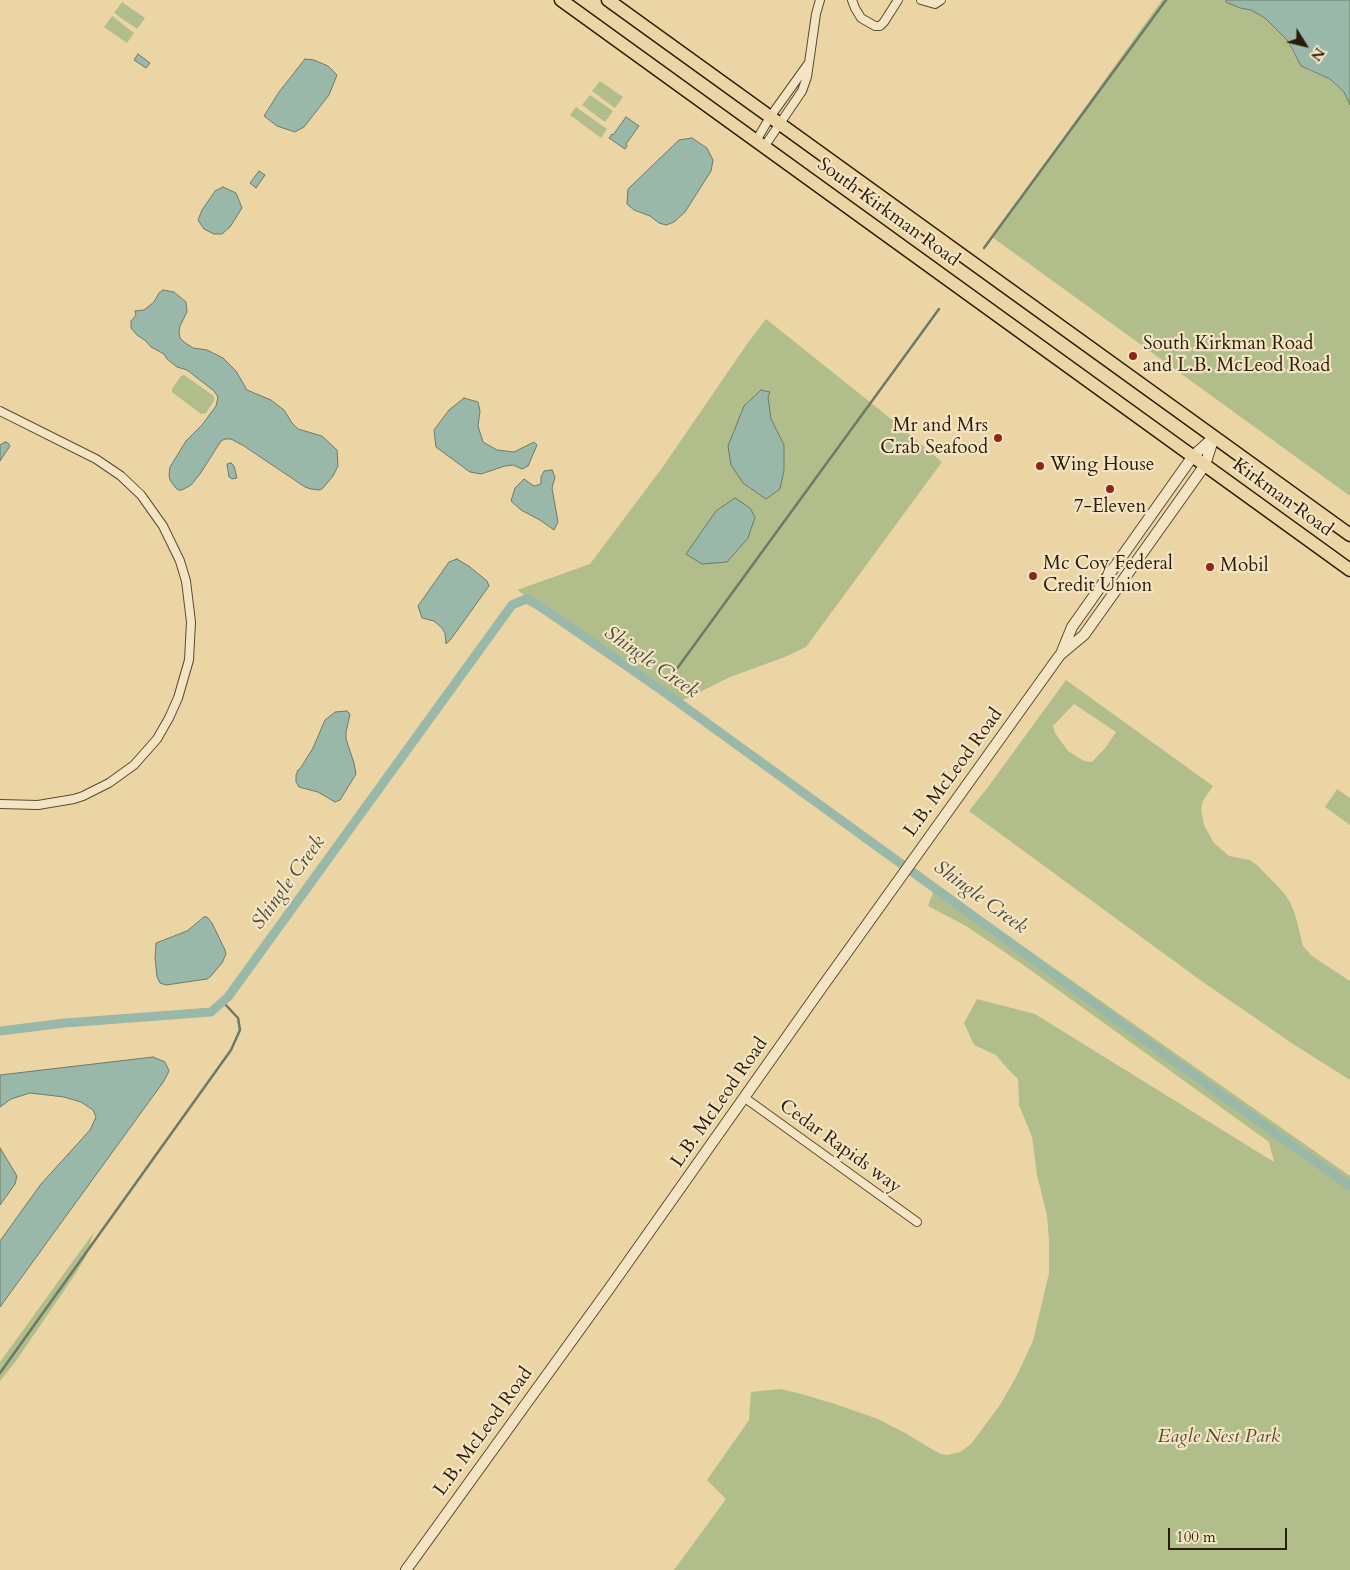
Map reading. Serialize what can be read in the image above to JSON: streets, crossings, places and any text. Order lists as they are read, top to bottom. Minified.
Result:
{"streets":{"main road":["South Kirkman Road","Kirkman Road"],"street":["L.B. McLeod Road","Cedar Rapids way"]},"crossings":[["South Kirkman Road","Kirkman Road"],["South Kirkman Road","L.B. McLeod Road"],["Kirkman Road","L.B. McLeod Road"],["L.B. McLeod Road","Cedar Rapids way"]],"water":["Shingle Creek"],"parks":["Eagle Nest Park"],"places":["South Kirkman Road and L.B. McLeod Road","Mr and Mrs Crab Seafood","Wing House","7-Eleven","Mobil","Mc Coy Federal Credit Union"],"scale_bar":"100 m","north":"bottom right"}
